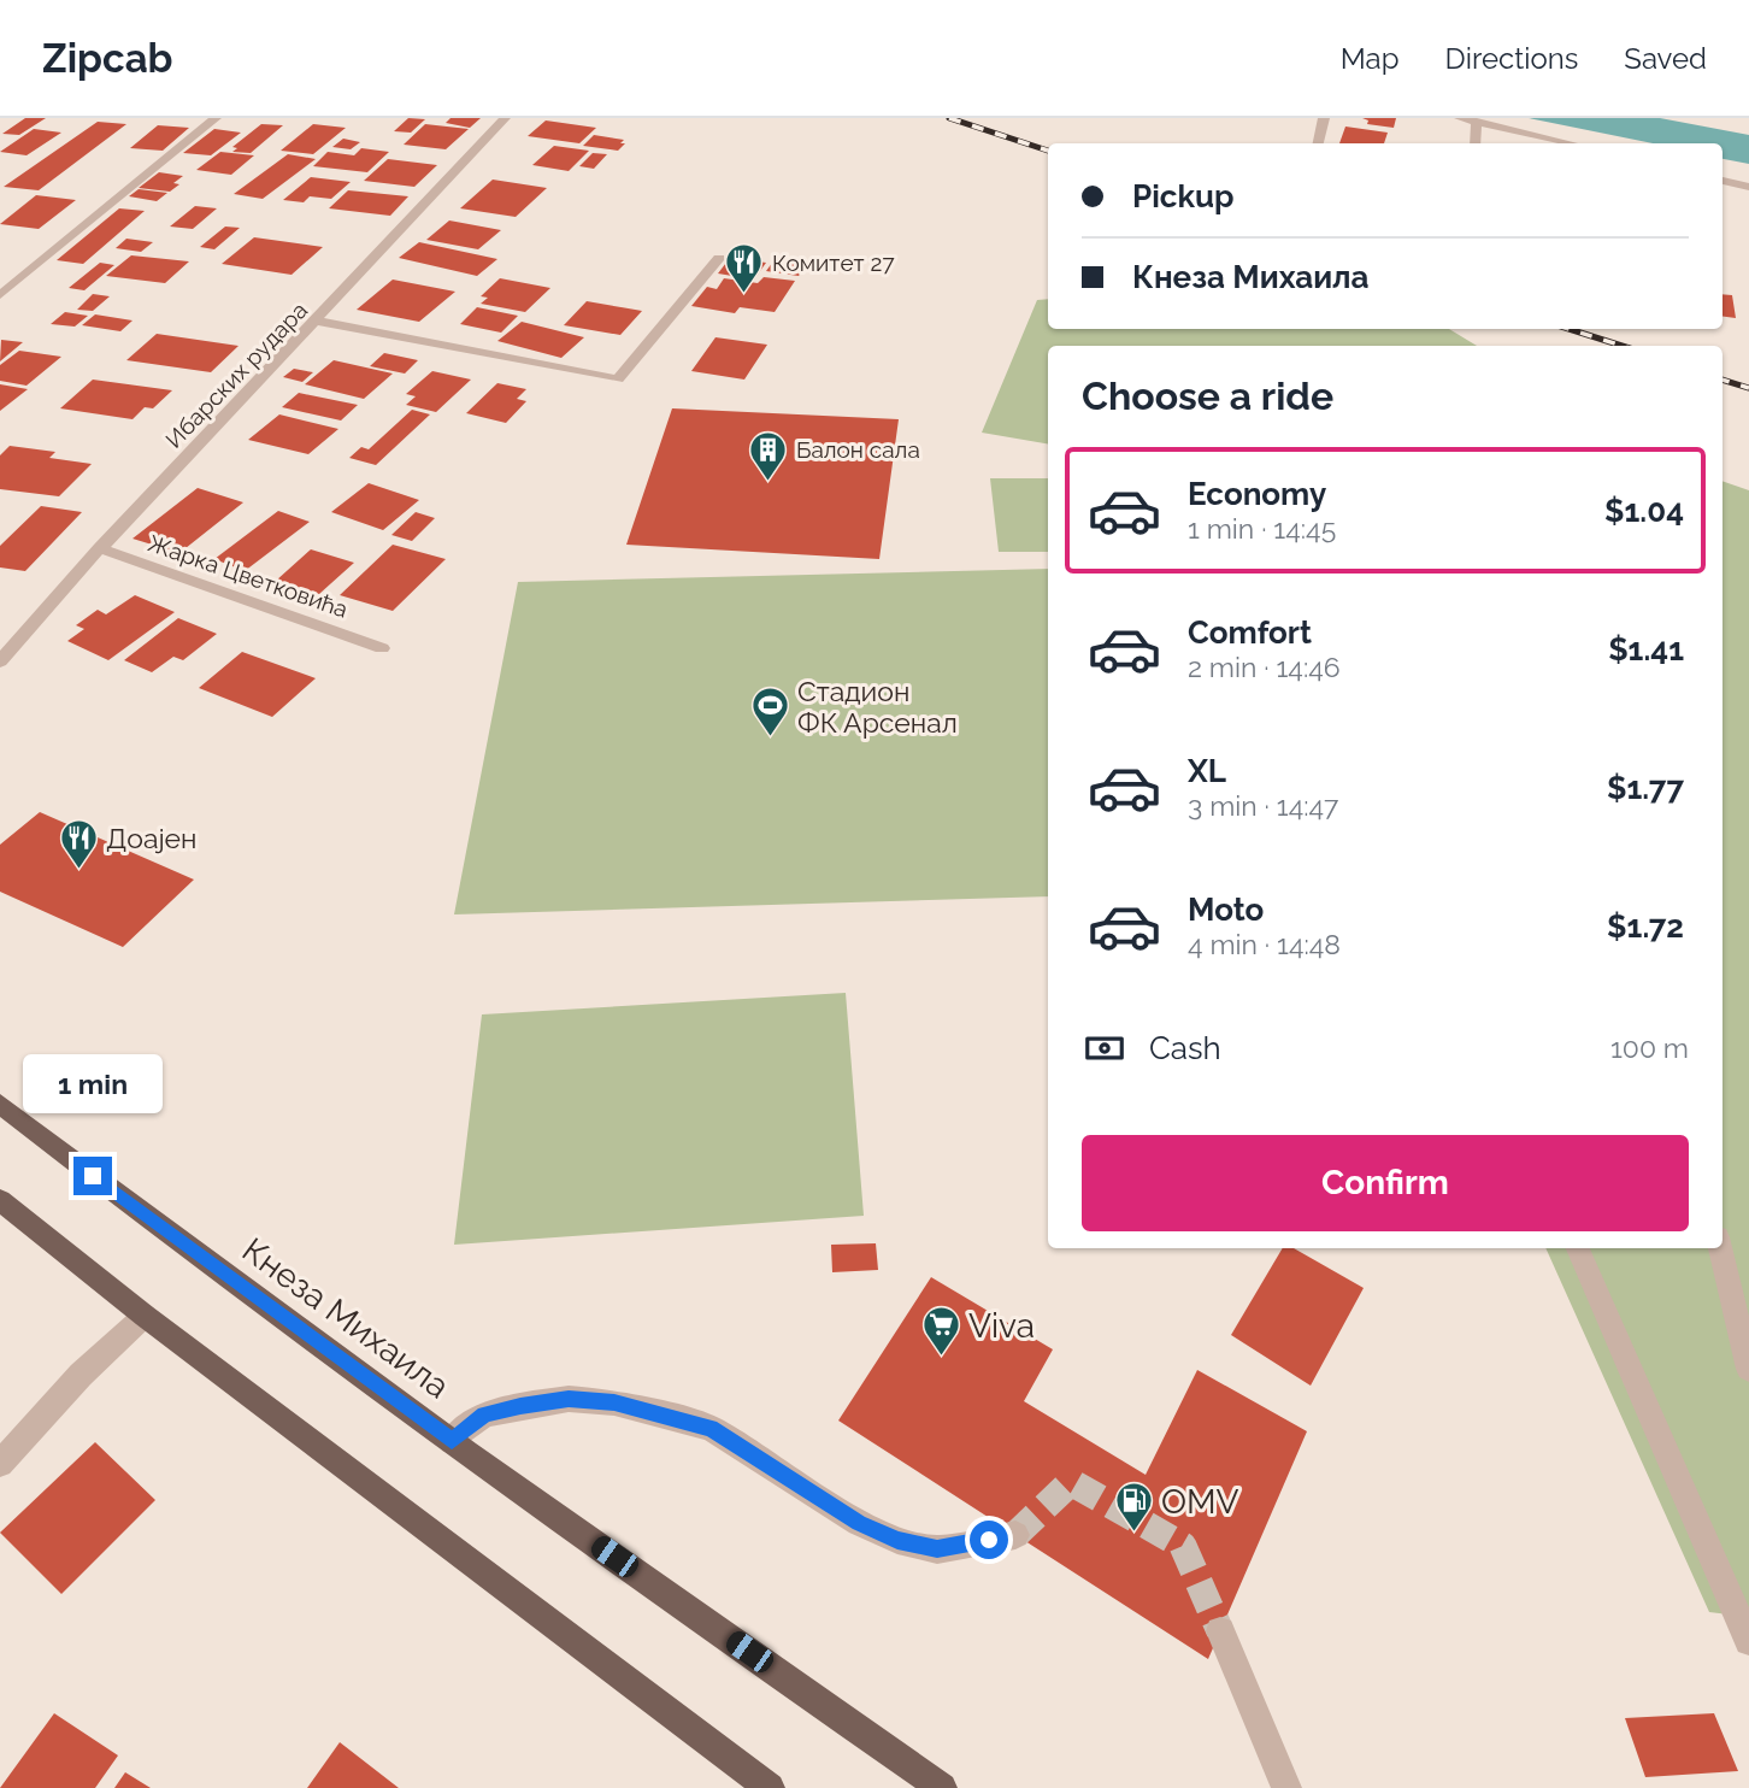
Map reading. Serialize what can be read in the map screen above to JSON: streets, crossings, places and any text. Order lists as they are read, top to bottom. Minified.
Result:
{"streets":{"main road":["Кнеза Михаила"],"street":["Ибарских рудара","Жарка Цветковића"]},"crossings":[["Ибарских рудара","Жарка Цветковића"]],"places":{"restaurant":["Комитет 27","Доајен"],"building":["Балон сала"],"sports":["Стадион ФК Арсенал"],"supermarket":["Viva"],"fuel station":["OMV"]},"page":{"header":"Zipcab","nav":["Map","Directions","Saved"],"banner":["Pickup","Кнеза Михаила"],"heading":"Choose a ride","list":[{"name":"Economy","note":"1 min · 14:45","value":"$1.04"},{"name":"Comfort","note":"2 min · 14:46","value":"$1.41"},{"name":"XL","note":"3 min · 14:47","value":"$1.77"},{"name":"Moto","note":"4 min · 14:48","value":"$1.72"}],"pay":["Cash","100 m"],"bubble":"1 min","buttons":"Confirm"}}
